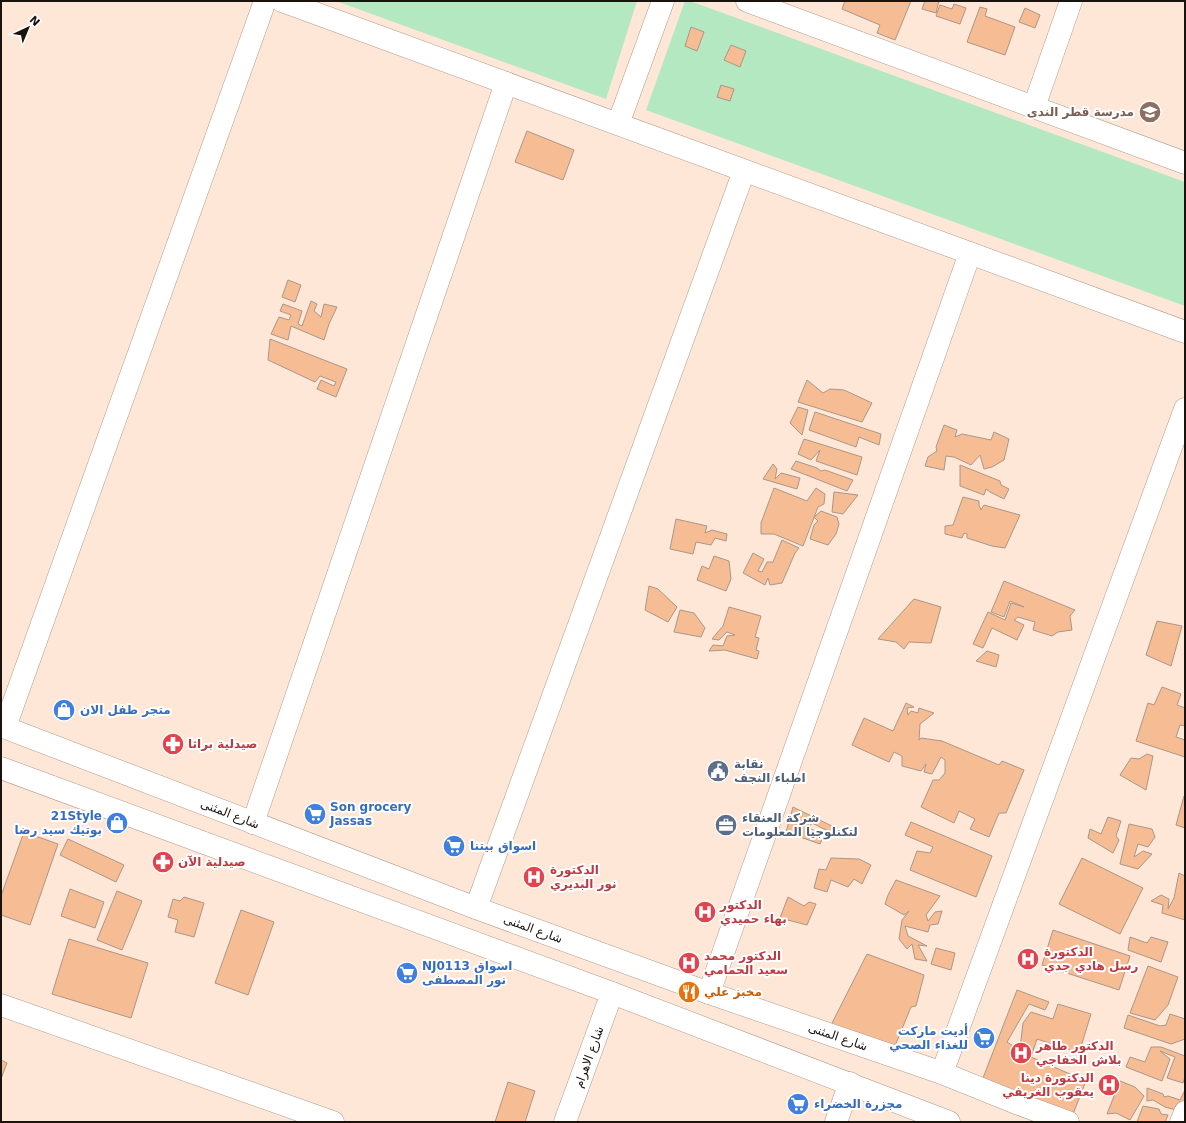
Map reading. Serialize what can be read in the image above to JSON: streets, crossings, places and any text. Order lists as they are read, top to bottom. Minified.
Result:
{"streets":{"street":["شارع المثنى","شارع الاهرام"]},"places":{"school or university":["مدرسة قطر الندى"],"shop":["متجر طفل الان","21Style بوتيك سيد رضا"],"pharmacy":["صيدلية براثا","صيدلية الآن"],"public building":["نقابة اطباء النجف"],"supermarket":["Son grocery Jassas","اسواق بيتنا","NJ0113 اسواق نور المصطفى","أديت ماركت للغذاء الصحي","مجزرة الخضراء"],"office":["شركة العنقاء لتكنلوجيا المعلومات"],"hospital":["الدكتورة نور البديري","الدكتور بهاء حميدي","الدكتورة رسل هادي جدي","الدكتور محمد سعيد الحمامي","الدكتور طاهر بلاش الخفاجي","الدكتورة دينا يعقوب الغريفي"],"restaurant":["مخبز علي"]},"north":"top right"}
